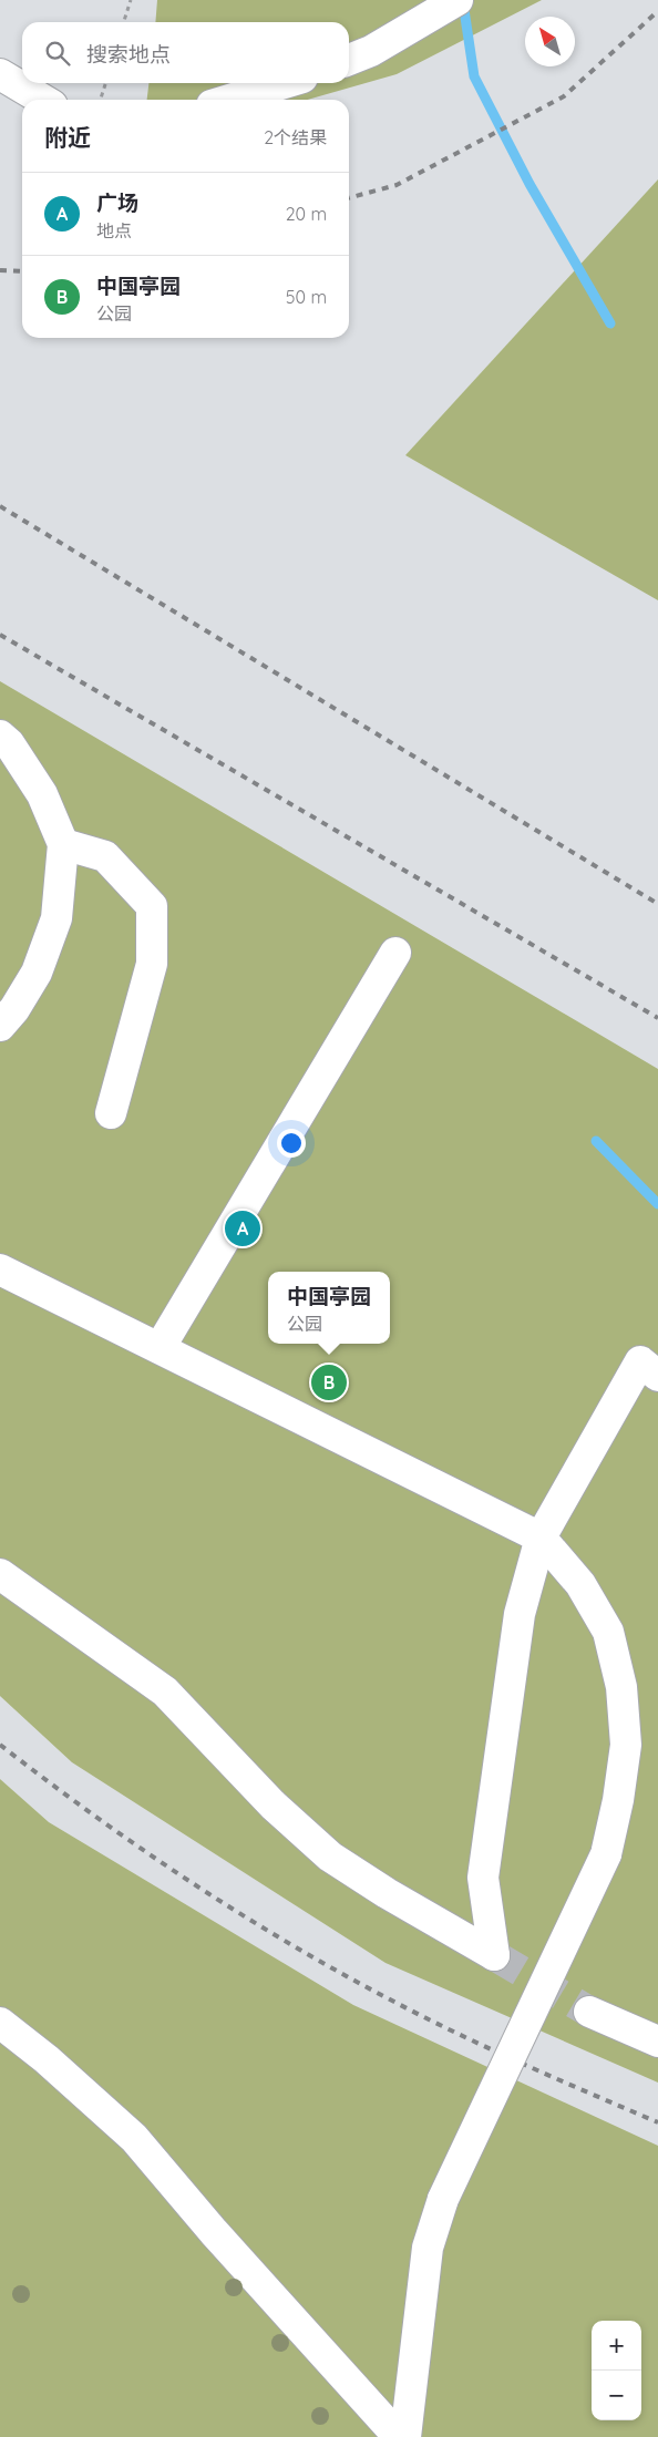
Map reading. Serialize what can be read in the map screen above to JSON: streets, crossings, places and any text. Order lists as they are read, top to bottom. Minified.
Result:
{"north":"top left","page":{"search":"搜索地点","heading":["附近","2个结果"],"list":[{"mark":"A","name":"广场","note":"地点","value":"20 m"},{"mark":"B","name":"中国亭园","note":"公园","value":"50 m"}],"pins":["A","B"],"popup":["中国亭园","公园"],"map_buttons":["+","−"]}}
